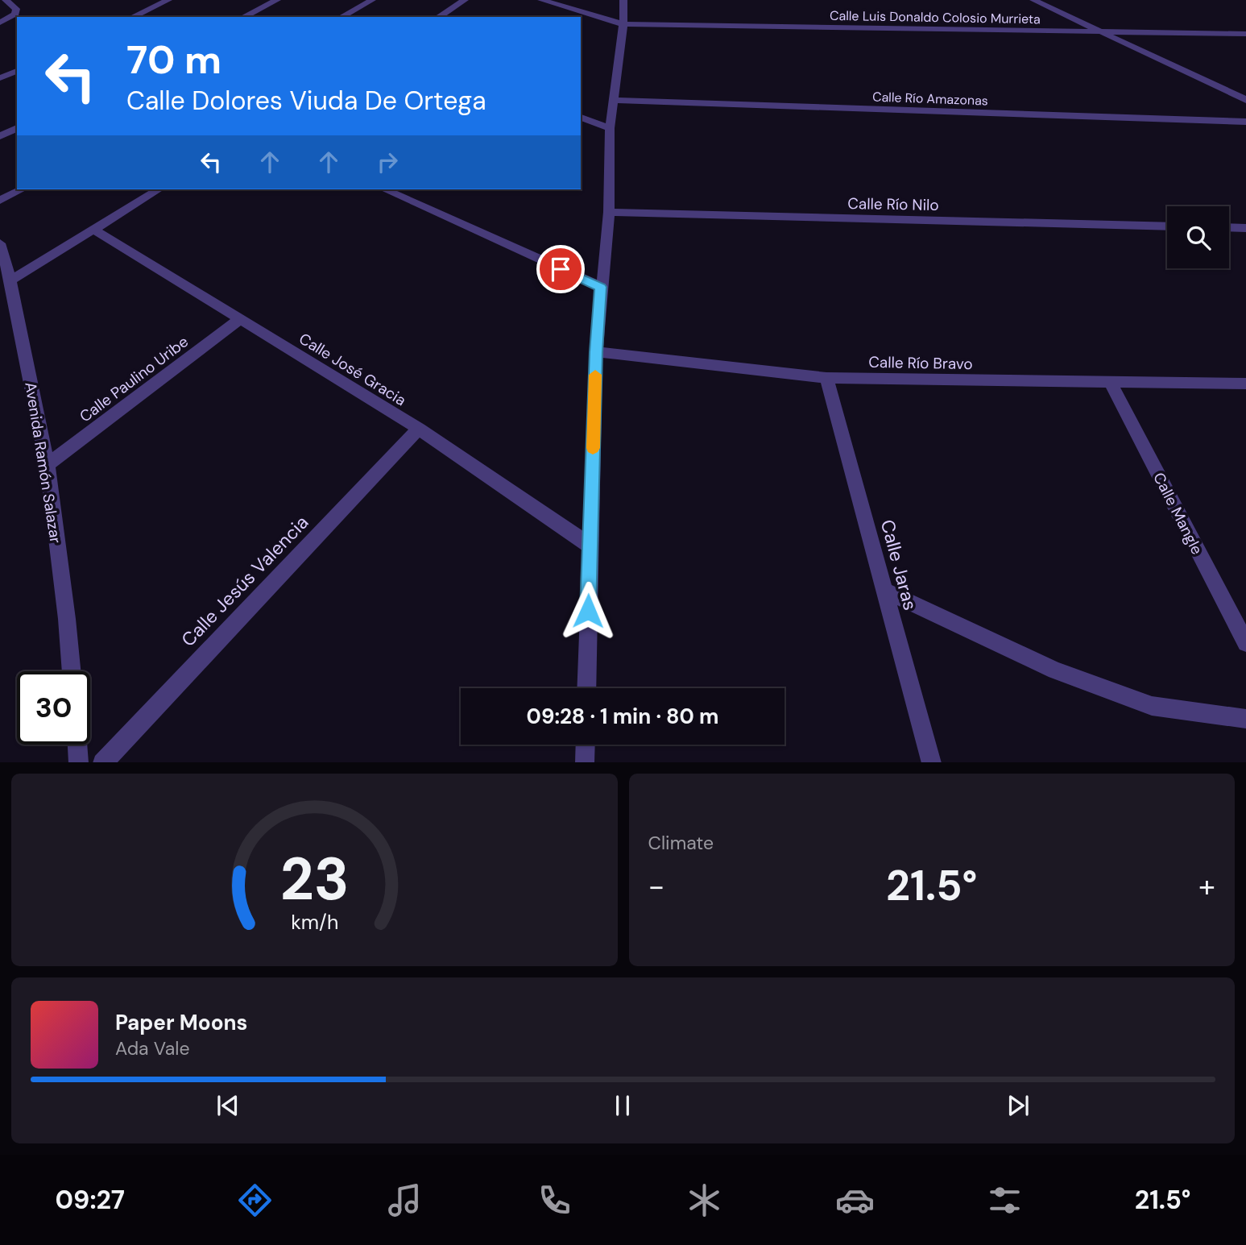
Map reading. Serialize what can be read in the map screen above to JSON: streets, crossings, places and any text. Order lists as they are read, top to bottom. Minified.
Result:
{"streets":{"street":["Calle Luis Donaldo Colosio Murrieta","Calle Río Amazonas","Calle Río Nilo","Calle Río Bravo","Calle José Gracia","Calle Paulino Uribe","Avenida Ramón Salazar","Calle Mangle","Calle Jaras","Calle Jesús Valencia"]},"crossings":[["Calle Río Bravo","Calle Mangle"],["Calle Río Bravo","Calle Jaras"],["Calle José Gracia","Calle Paulino Uribe"],["Calle José Gracia","Calle Jesús Valencia"],["Calle Paulino Uribe","Avenida Ramón Salazar"]],"page":{"turn":["70 m","Calle Dolores Viuda De Ortega"],"limit":"30","trip":"09:28 · 1 min · 80 m","tile":"Climate","heat":["−","21.5°","+"],"song":["Paper Moons","Ada Vale"],"tabs":["09:27","21.5°"],"gauge":["23","km/h"]}}
